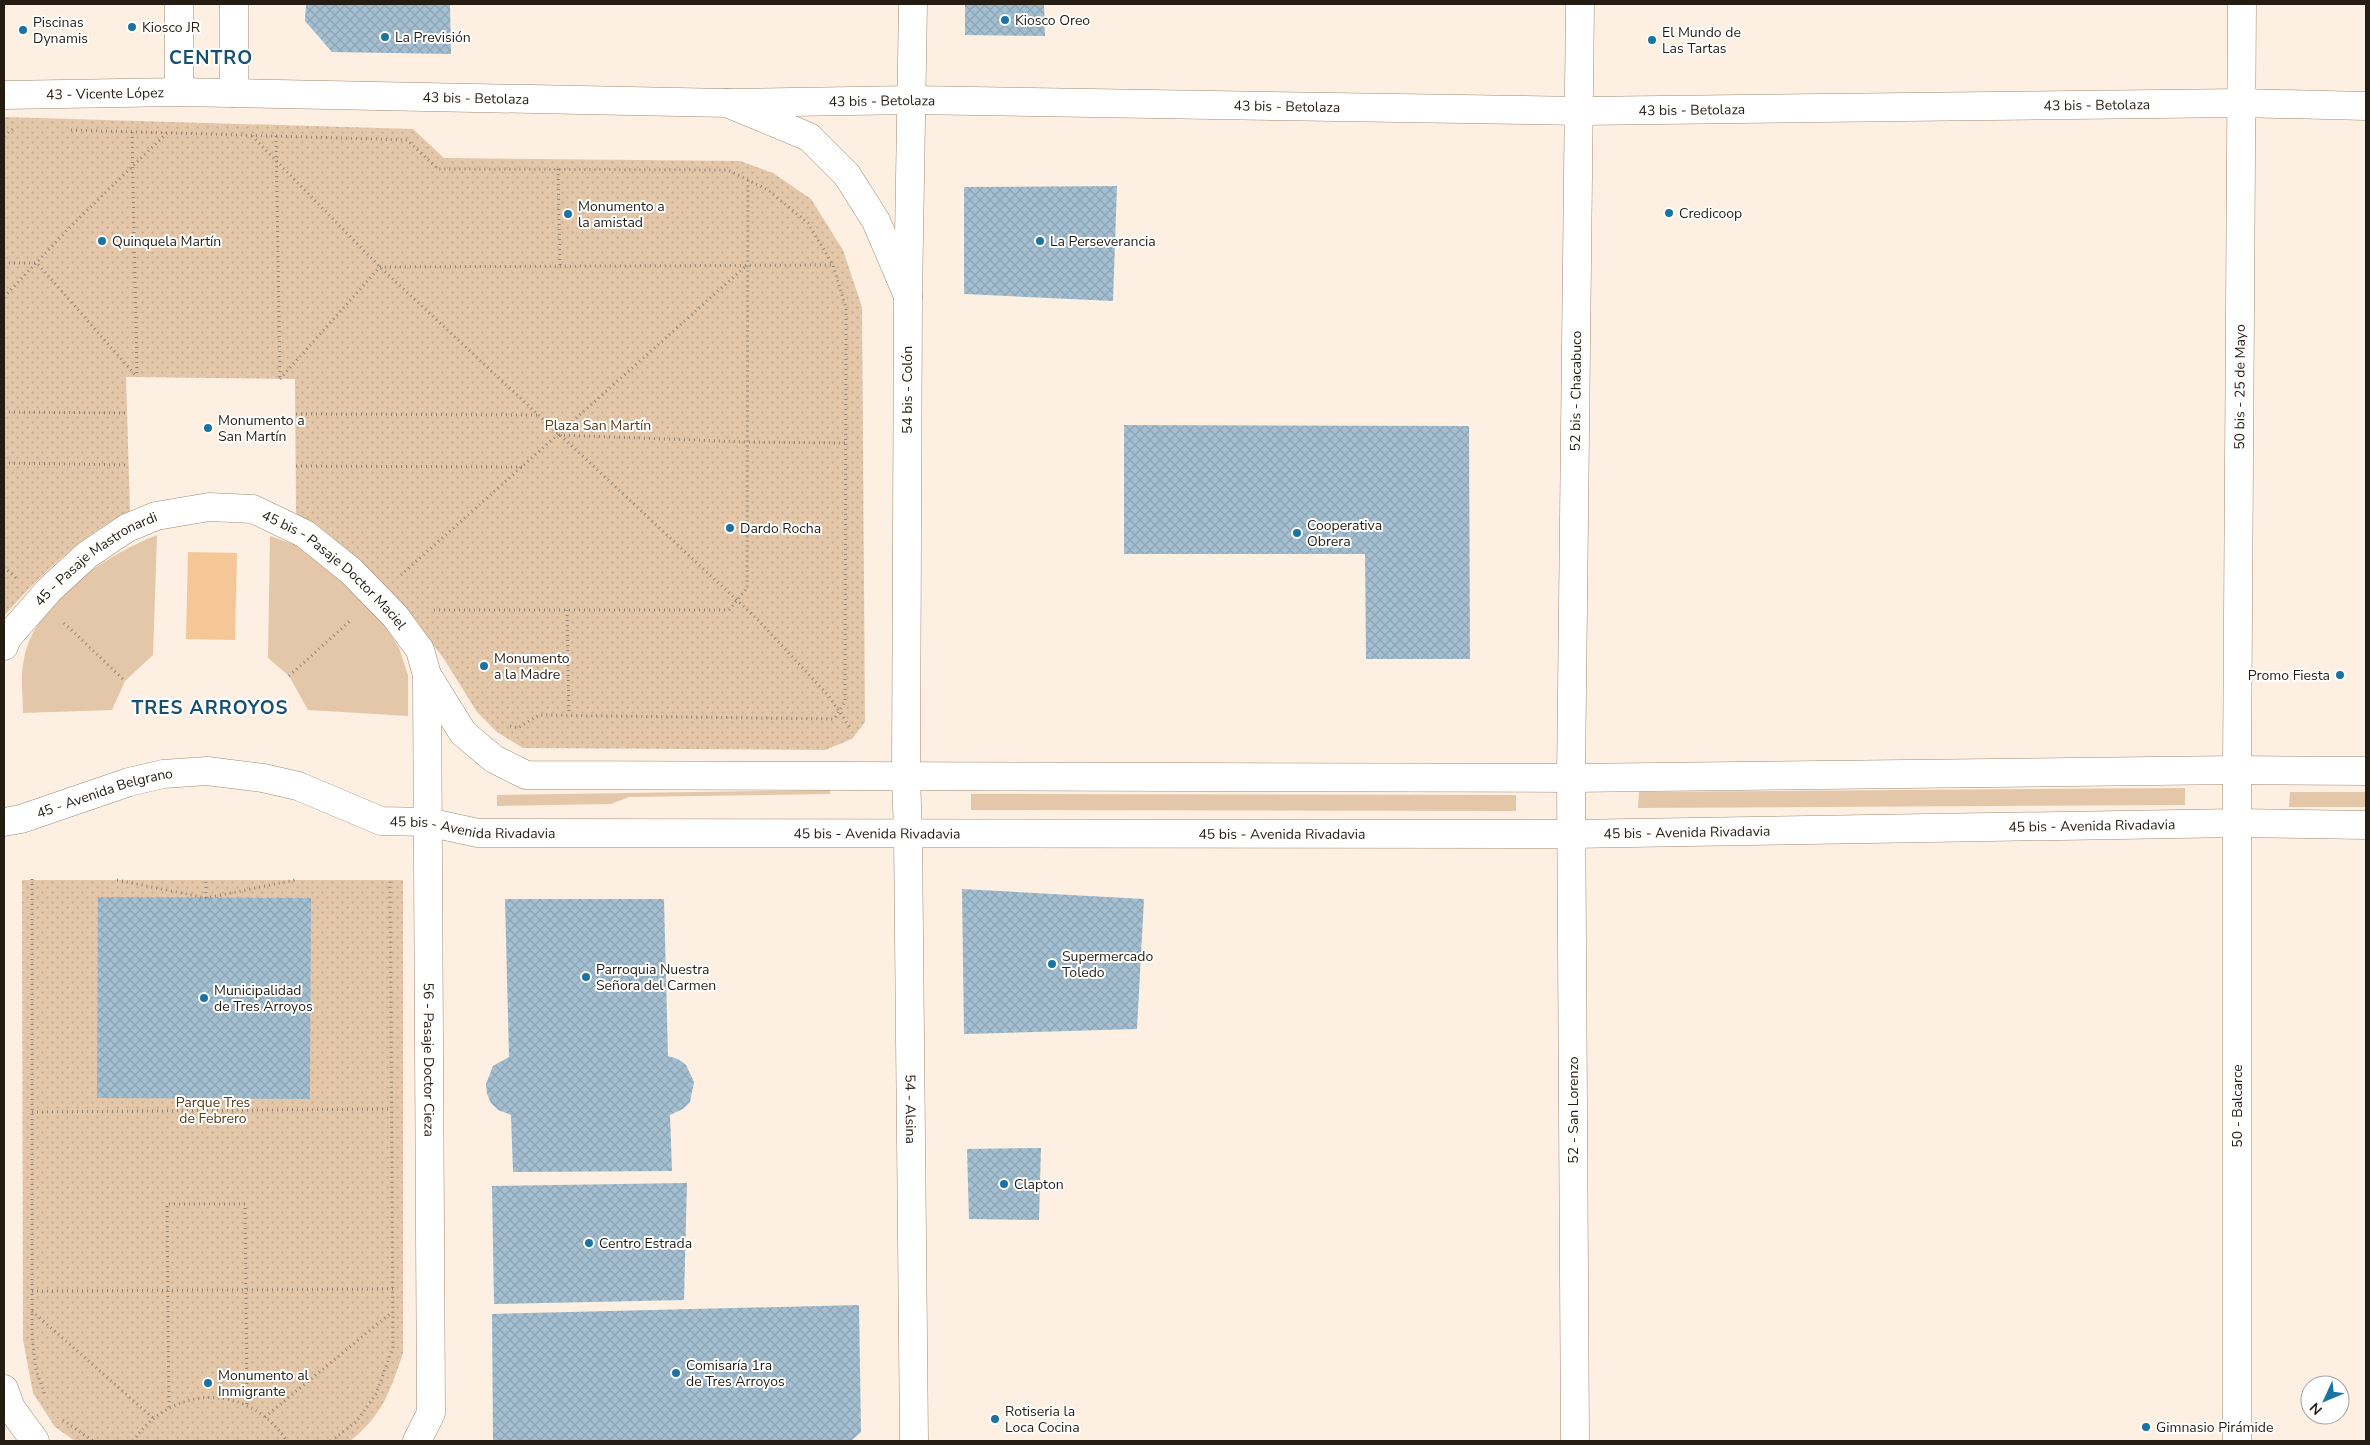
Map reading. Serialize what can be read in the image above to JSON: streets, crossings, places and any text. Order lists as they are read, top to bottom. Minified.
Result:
{"streets":{"main road":["43 - Vicente López","43 bis - Betolaza","50 bis - 25 de Mayo","54 bis - Colón","52 bis - Chacabuco","45 - Pasaje Mastronardi","45 bis - Pasaje Doctor Maciel","45 - Avenida Belgrano","45 bis - Avenida Rivadavia","56 - Pasaje Doctor Cieza","50 - Balcarce","54 - Alsina","52 - San Lorenzo"]},"crossings":[["43 - Vicente López","43 bis - Betolaza"],["43 bis - Betolaza","50 bis - 25 de Mayo"],["43 bis - Betolaza","54 bis - Colón"],["43 bis - Betolaza","52 bis - Chacabuco"],["50 bis - 25 de Mayo","50 - Balcarce"],["54 bis - Colón","54 - Alsina"],["52 bis - Chacabuco","52 - San Lorenzo"],["45 - Pasaje Mastronardi","45 bis - Pasaje Doctor Maciel"],["45 bis - Pasaje Doctor Maciel","56 - Pasaje Doctor Cieza"],["45 - Avenida Belgrano","45 bis - Avenida Rivadavia"],["45 bis - Avenida Rivadavia","56 - Pasaje Doctor Cieza"],["45 bis - Avenida Rivadavia","50 - Balcarce"],["45 bis - Avenida Rivadavia","54 - Alsina"],["45 bis - Avenida Rivadavia","52 - San Lorenzo"]],"districts":["CENTRO","TRES ARROYOS"],"parks":["Plaza San Martín","Parque Tres de Febrero"],"places":["Kiosco Oreo","Kiosco JR","Piscinas Dynamis","La Previsión","El Mundo de Las Tartas","Credicoop","Monumento a la amistad","Quinquela Martín","La Perseverancia","Monumento a San Martín","Dardo Rocha","Cooperativa Obrera","Monumento a la Madre","Promo Fiesta","Supermercado Toledo","Parroquia Nuestra Señora del Carmen","Municipalidad de Tres Arroyos","Clapton","Centro Estrada","Comisaría 1ra de Tres Arroyos","Monumento al Inmigrante","Rotiseria la Loca Cocina","Gimnasio Pirámide"],"north":"bottom left"}
